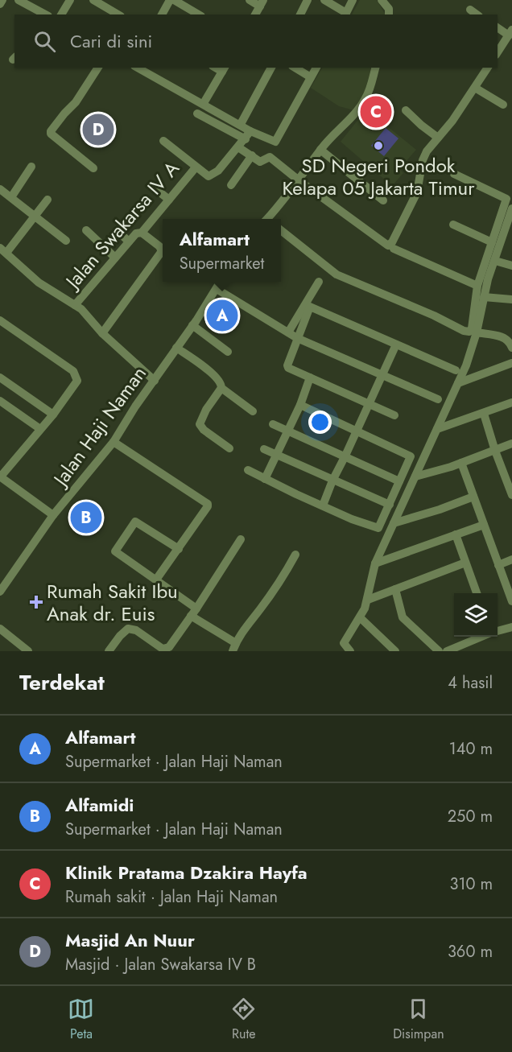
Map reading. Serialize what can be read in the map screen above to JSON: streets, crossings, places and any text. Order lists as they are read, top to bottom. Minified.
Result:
{"streets":{"street":["Jalan Swakarsa IV A","Jalan Haji Naman"]},"places":{"other":["SD Negeri Pondok Kelapa 05 Jakarta Timur"],"health":["Rumah Sakit Ibu Anak dr. Euis"]},"page":{"search":"Cari di sini","pins":["C","D","A","B"],"popup":["Alfamart","Supermarket"],"heading":["Terdekat","4 hasil"],"list":[{"mark":"A","name":"Alfamart","note":"Supermarket · Jalan Haji Naman","value":"140 m"},{"mark":"B","name":"Alfamidi","note":"Supermarket · Jalan Haji Naman","value":"250 m"},{"mark":"C","name":"Klinik Pratama Dzakira Hayfa","note":"Rumah sakit · Jalan Haji Naman","value":"310 m"},{"mark":"D","name":"Masjid An Nuur","note":"Masjid · Jalan Swakarsa IV B","value":"360 m"}],"nav":["Peta","Rute","Disimpan"]}}
